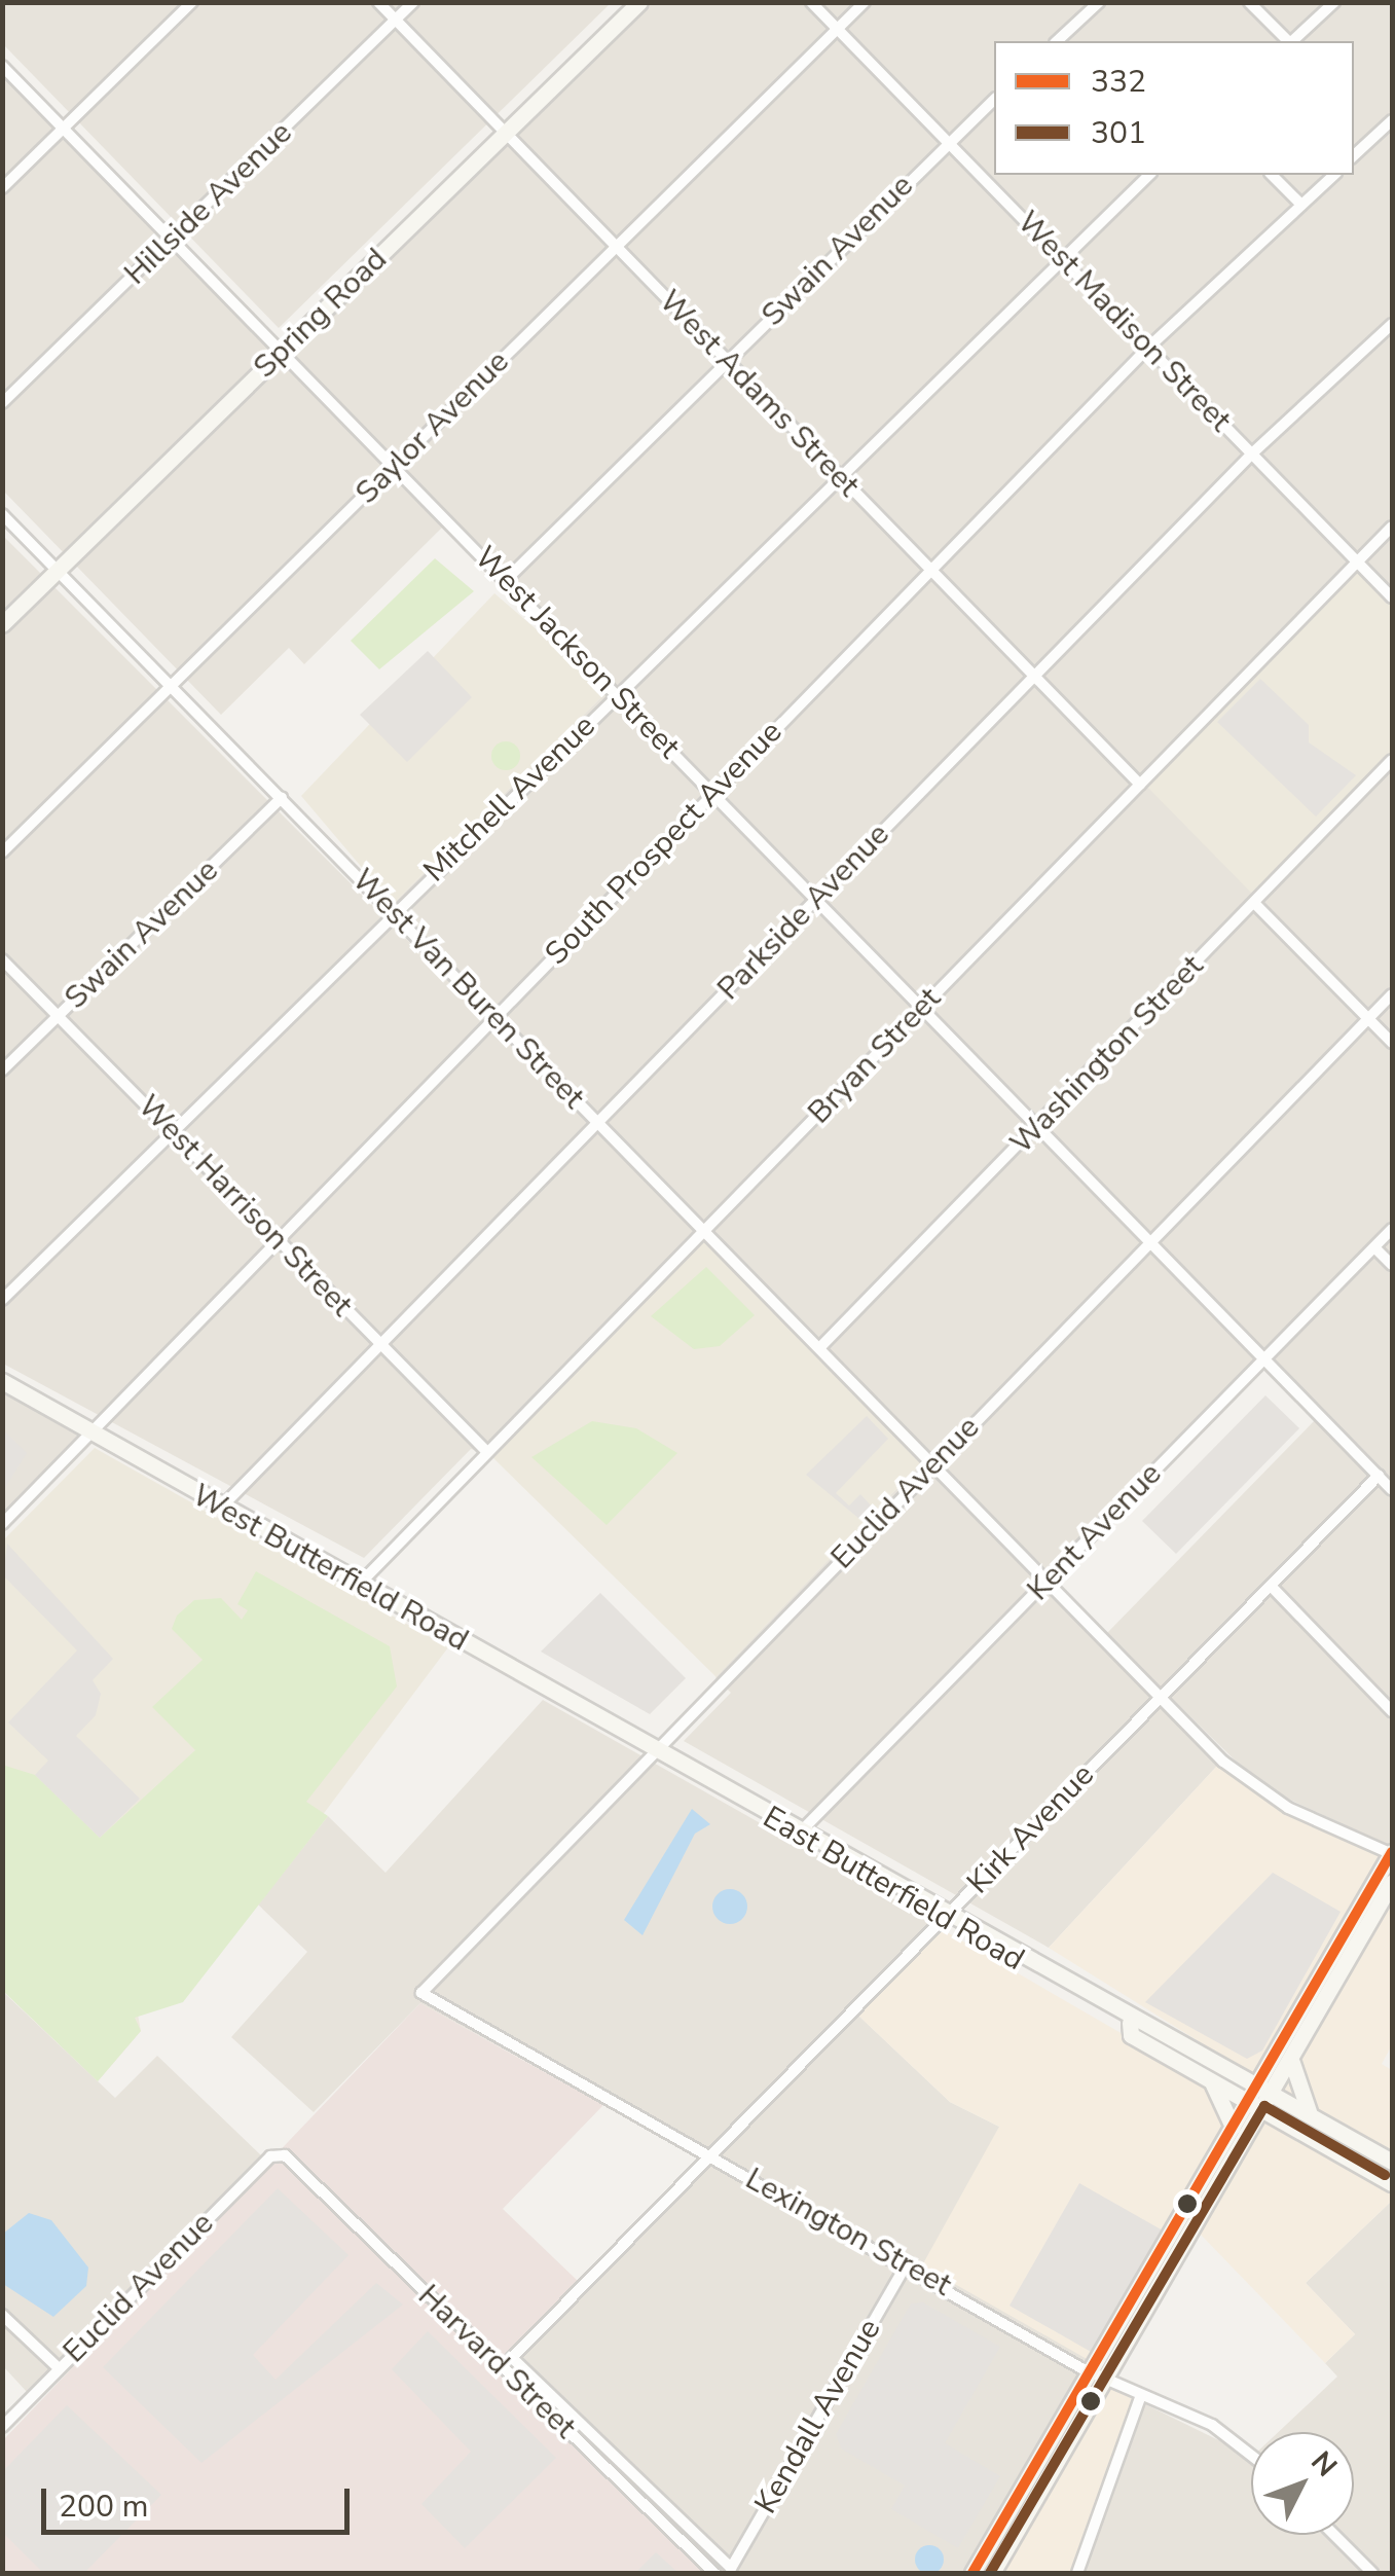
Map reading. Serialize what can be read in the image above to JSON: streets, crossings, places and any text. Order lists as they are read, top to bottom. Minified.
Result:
{"streets":{"main road":["Spring Road","West Butterfield Road","East Butterfield Road"],"street":["Hillside Avenue","Swain Avenue","West Madison Street","West Adams Street","Saylor Avenue","West Jackson Street","Mitchell Avenue","South Prospect Avenue","Parkside Avenue","West Van Buren Street","Washington Street","Bryan Street","West Harrison Street","Euclid Avenue","Kent Avenue","Kirk Avenue","Lexington Street","Harvard Street","Kendall Avenue"]},"crossings":[["Hillside Avenue","West Adams Street"],["Hillside Avenue","West Jackson Street"],["Swain Avenue","West Madison Street"],["Swain Avenue","West Adams Street"],["Swain Avenue","West Jackson Street"],["Swain Avenue","West Van Buren Street"],["Swain Avenue","West Harrison Street"],["Spring Road","West Adams Street"],["Spring Road","West Jackson Street"],["Spring Road","West Van Buren Street"],["West Madison Street","Saylor Avenue"],["West Madison Street","Mitchell Avenue"],["West Madison Street","South Prospect Avenue"],["West Madison Street","Parkside Avenue"],["West Madison Street","Bryan Street"],["West Adams Street","Saylor Avenue"],["West Adams Street","Mitchell Avenue"],["West Adams Street","South Prospect Avenue"],["West Adams Street","Parkside Avenue"],["West Adams Street","Bryan Street"],["Saylor Avenue","West Jackson Street"],["Saylor Avenue","West Van Buren Street"],["West Jackson Street","Mitchell Avenue"],["West Jackson Street","South Prospect Avenue"],["West Jackson Street","Parkside Avenue"],["West Jackson Street","Washington Street"],["West Jackson Street","Bryan Street"],["West Jackson Street","Euclid Avenue"],["West Jackson Street","Kent Avenue"],["West Jackson Street","Kirk Avenue"],["Mitchell Avenue","West Van Buren Street"],["Mitchell Avenue","West Harrison Street"],["South Prospect Avenue","West Van Buren Street"],["South Prospect Avenue","West Harrison Street"],["South Prospect Avenue","West Butterfield Road"],["Parkside Avenue","West Van Buren Street"],["Parkside Avenue","West Harrison Street"],["Parkside Avenue","West Butterfield Road"],["West Van Buren Street","Washington Street"],["West Van Buren Street","Bryan Street"],["West Van Buren Street","Euclid Avenue"],["West Van Buren Street","Kent Avenue"],["West Van Buren Street","Kirk Avenue"],["Bryan Street","West Harrison Street"],["Bryan Street","West Butterfield Road"],["Euclid Avenue","West Butterfield Road"],["Euclid Avenue","East Butterfield Road"],["Euclid Avenue","Lexington Street"],["Euclid Avenue","Harvard Street"],["Kent Avenue","East Butterfield Road"],["West Butterfield Road","East Butterfield Road"],["Kirk Avenue","East Butterfield Road"],["Kirk Avenue","Lexington Street"],["Kirk Avenue","Harvard Street"],["Lexington Street","Kendall Avenue"],["Harvard Street","Kendall Avenue"]],"lines":["transit line 332","transit line 301"],"legend":["332","301"],"scale_bar":"200 m","north":"top right"}
